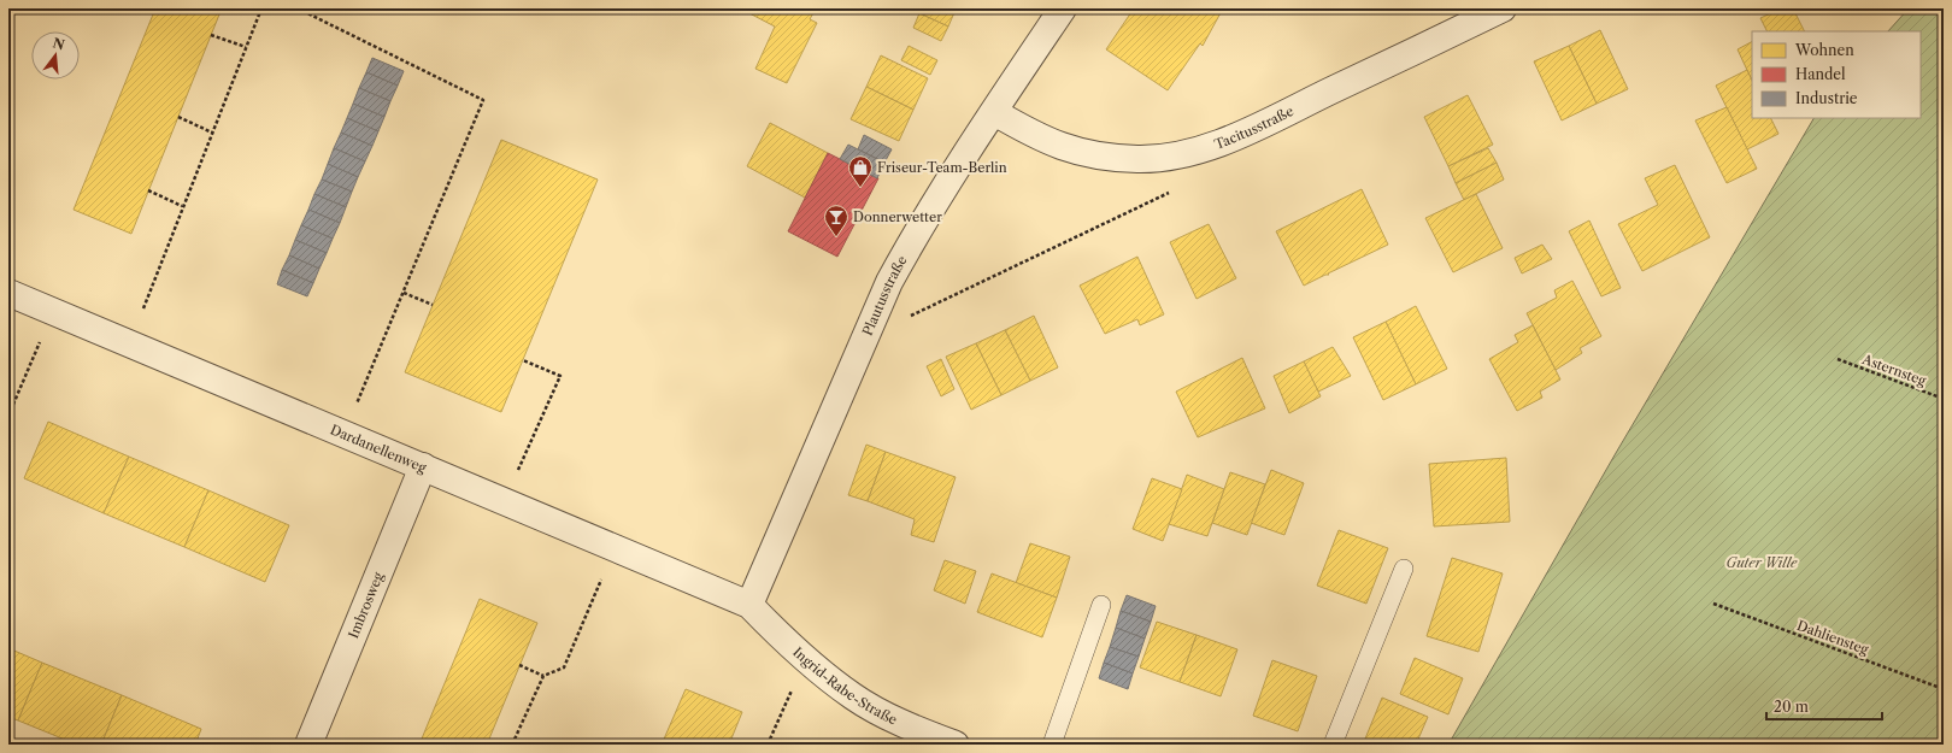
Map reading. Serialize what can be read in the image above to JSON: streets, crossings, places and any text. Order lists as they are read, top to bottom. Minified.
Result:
{"streets":{"street":["Tacitusstraße","Plautusstraße","Dardanellenweg","Imbrosweg","Ingrid-Rabe-Straße"],"path":["Asternsteg","Dahliensteg"]},"crossings":[["Tacitusstraße","Plautusstraße"],["Plautusstraße","Dardanellenweg"],["Plautusstraße","Ingrid-Rabe-Straße"],["Dardanellenweg","Imbrosweg"],["Dardanellenweg","Ingrid-Rabe-Straße"]],"parks":["Guter Wille"],"places":{"shop":["Friseur-Team-Berlin"],"bar":["Donnerwetter"]},"legend":["Wohnen","Handel","Industrie"],"scale_bar":"20 m","north":"top"}
